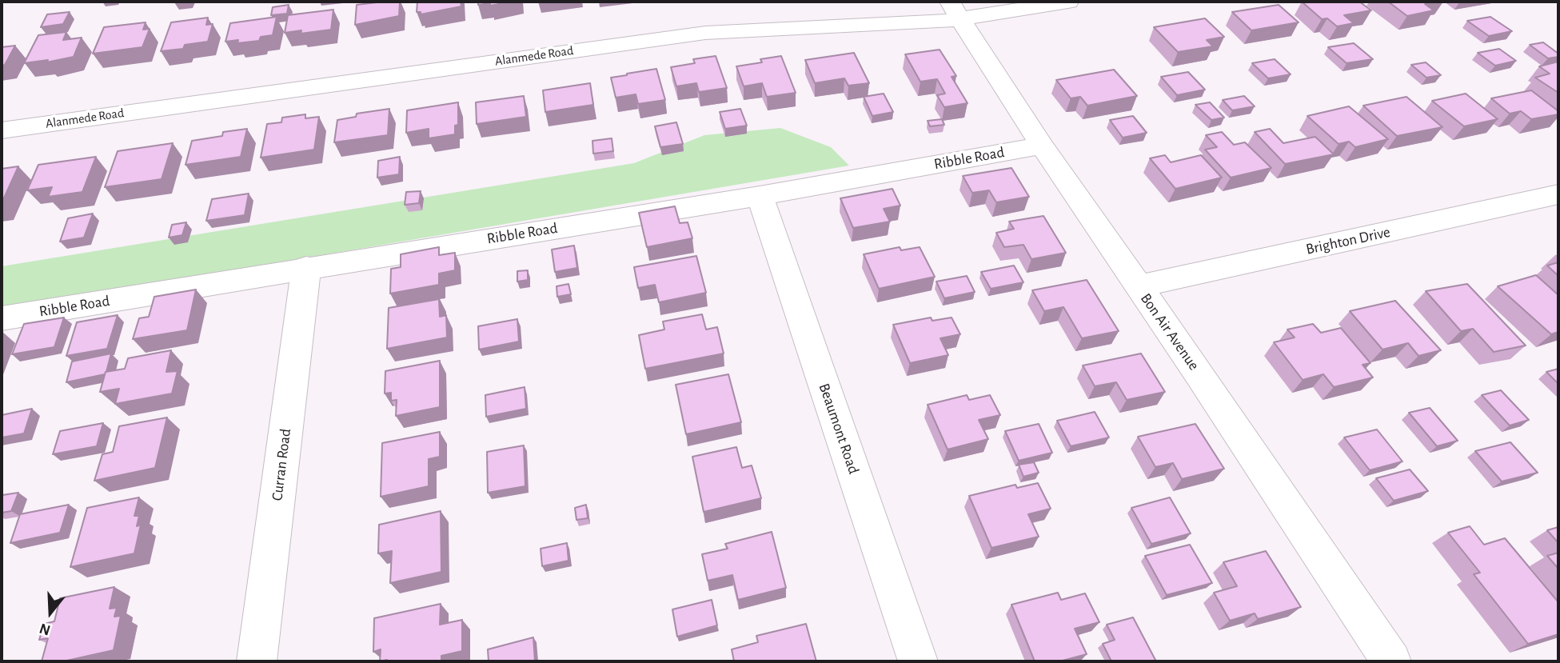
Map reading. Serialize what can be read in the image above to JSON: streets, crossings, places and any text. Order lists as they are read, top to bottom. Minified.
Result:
{"streets":{"street":["Alanmede Road","Ribble Road","Brighton Drive","Bon Air Avenue","Beaumont Road","Curran Road"]},"crossings":[["Alanmede Road","Bon Air Avenue"],["Ribble Road","Bon Air Avenue"],["Ribble Road","Beaumont Road"],["Ribble Road","Curran Road"],["Brighton Drive","Bon Air Avenue"]],"north":"bottom"}
